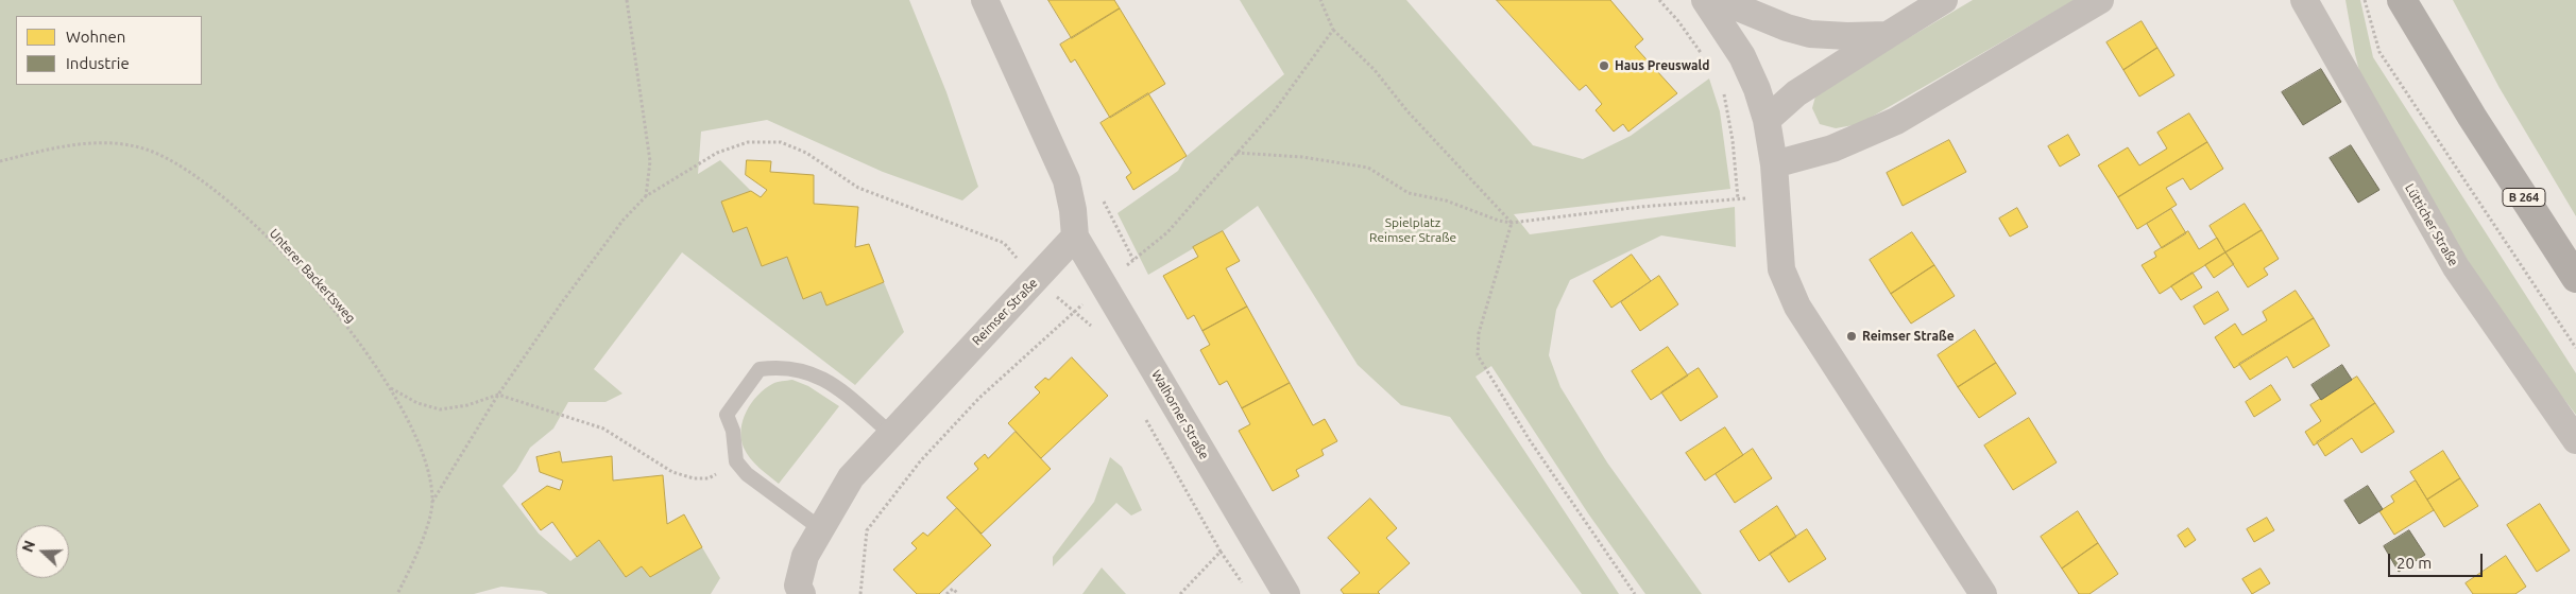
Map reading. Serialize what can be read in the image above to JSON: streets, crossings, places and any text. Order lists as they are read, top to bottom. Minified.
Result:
{"streets":{"main road":["B 264"],"street":["Lütticher Straße","Reimser Straße","Walhorner Straße"],"path":["Unterer Backertsweg"]},"crossings":[["Reimser Straße","Walhorner Straße"]],"parks":["Spielplatz Reimser Straße"],"places":["Haus Preuswald","Reimser Straße"],"legend":["Wohnen","Industrie"],"scale_bar":"20 m","north":"left"}
